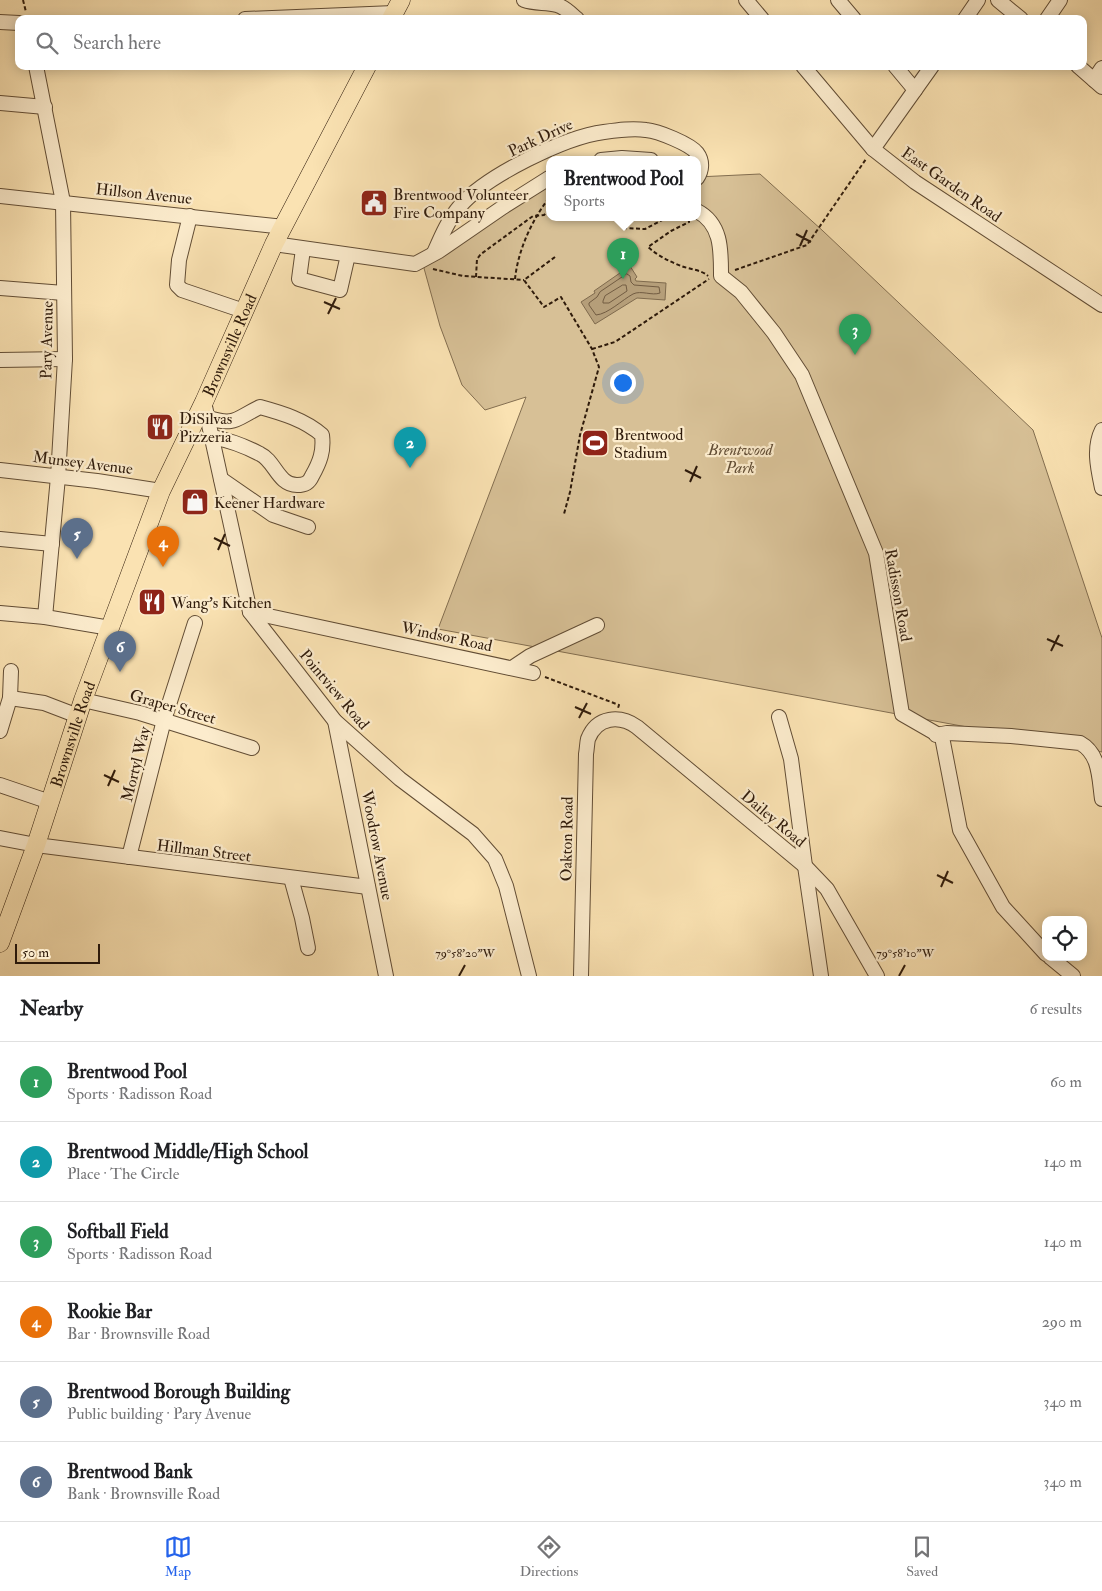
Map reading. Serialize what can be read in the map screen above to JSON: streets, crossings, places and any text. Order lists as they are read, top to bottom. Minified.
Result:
{"streets":{"main road":["Brownsville Road"],"street":["Park Drive","East Garden Road","Hillson Avenue","Pary Avenue","Munsey Avenue","Radisson Road","Windsor Road","Pointview Road","Graper Street","Mortyl Way","Dailey Road","Oakton Road","Woodrow Avenue","Hillman Street"]},"crossings":[["Hillson Avenue","Pary Avenue"],["Hillson Avenue","Brownsville Road"],["Pary Avenue","Munsey Avenue"],["Brownsville Road","Munsey Avenue"],["Brownsville Road","Pointview Road"],["Brownsville Road","Graper Street"],["Brownsville Road","Hillman Street"],["Windsor Road","Pointview Road"],["Pointview Road","Woodrow Avenue"],["Graper Street","Mortyl Way"],["Mortyl Way","Hillman Street"],["Dailey Road","Oakton Road"],["Woodrow Avenue","Hillman Street"]],"parks":["Brentwood Park"],"places":{"public building":["Brentwood Volunteer Fire Company"],"restaurant":["DiSilvas Pizzeria","Wang's Kitchen"],"sports":["Brentwood Stadium"],"shop":["Keener Hardware"]},"scale_bar":"50 m","page":{"search":"Search here","popup":["Brentwood Pool","Sports"],"pins":["1","3","2","5","4","6"],"scale":"50 m","heading":["Nearby","6 results"],"list":[{"mark":"1","name":"Brentwood Pool","note":"Sports · Radisson Road","value":"60 m"},{"mark":"2","name":"Brentwood Middle/High School","note":"Place · The Circle","value":"140 m"},{"mark":"3","name":"Softball Field","note":"Sports · Radisson Road","value":"140 m"},{"mark":"4","name":"Rookie Bar","note":"Bar · Brownsville Road","value":"290 m"},{"mark":"5","name":"Brentwood Borough Building","note":"Public building · Pary Avenue","value":"340 m"},{"mark":"6","name":"Brentwood Bank","note":"Bank · Brownsville Road","value":"340 m"}],"nav":["Map","Directions","Saved"]},"coordinates":["79°58'10\"W","79°58'20\"W"]}
